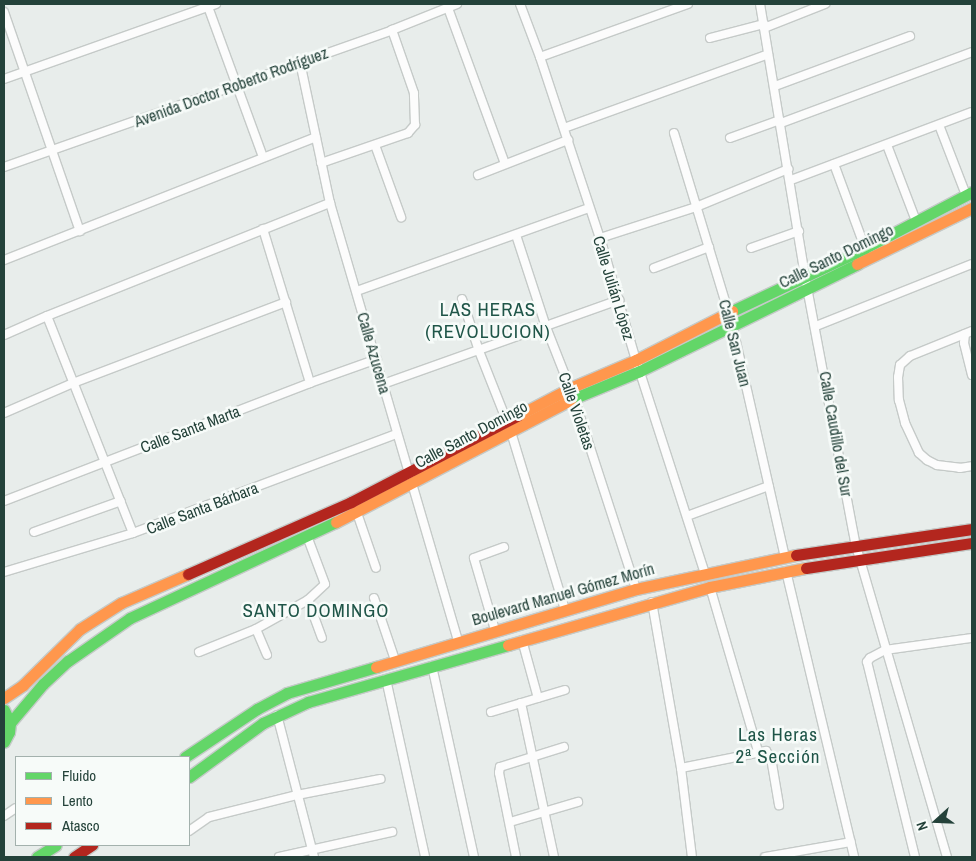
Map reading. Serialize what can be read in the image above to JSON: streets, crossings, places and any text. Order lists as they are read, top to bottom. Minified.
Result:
{"streets":{"street":["Avenida Doctor Roberto Rodríguez","Calle Santo Domingo","Calle Julián López","Calle San Juan","Calle Azucena","Calle Violetas","Calle Santa Marta","Calle Caudillo del Sur","Calle Santa Bárbara","Boulevard Manuel Gómez Morín"]},"crossings":[["Avenida Doctor Roberto Rodríguez","Calle Azucena"],["Calle Santo Domingo","Calle Julián López"],["Calle Santo Domingo","Calle San Juan"],["Calle Santo Domingo","Calle Azucena"],["Calle Santo Domingo","Calle Violetas"],["Calle Santo Domingo","Calle Caudillo del Sur"],["Calle Julián López","Boulevard Manuel Gómez Morín"],["Calle San Juan","Boulevard Manuel Gómez Morín"],["Calle Azucena","Calle Santa Marta"],["Calle Azucena","Calle Santa Bárbara"],["Calle Azucena","Boulevard Manuel Gómez Morín"],["Calle Violetas","Boulevard Manuel Gómez Morín"],["Calle Caudillo del Sur","Boulevard Manuel Gómez Morín"]],"districts":["LAS HERAS (REVOLUCION)","SANTO DOMINGO","Las Heras 2ª Sección"],"legend":["Fluido","Lento","Atasco"],"north":"left"}
